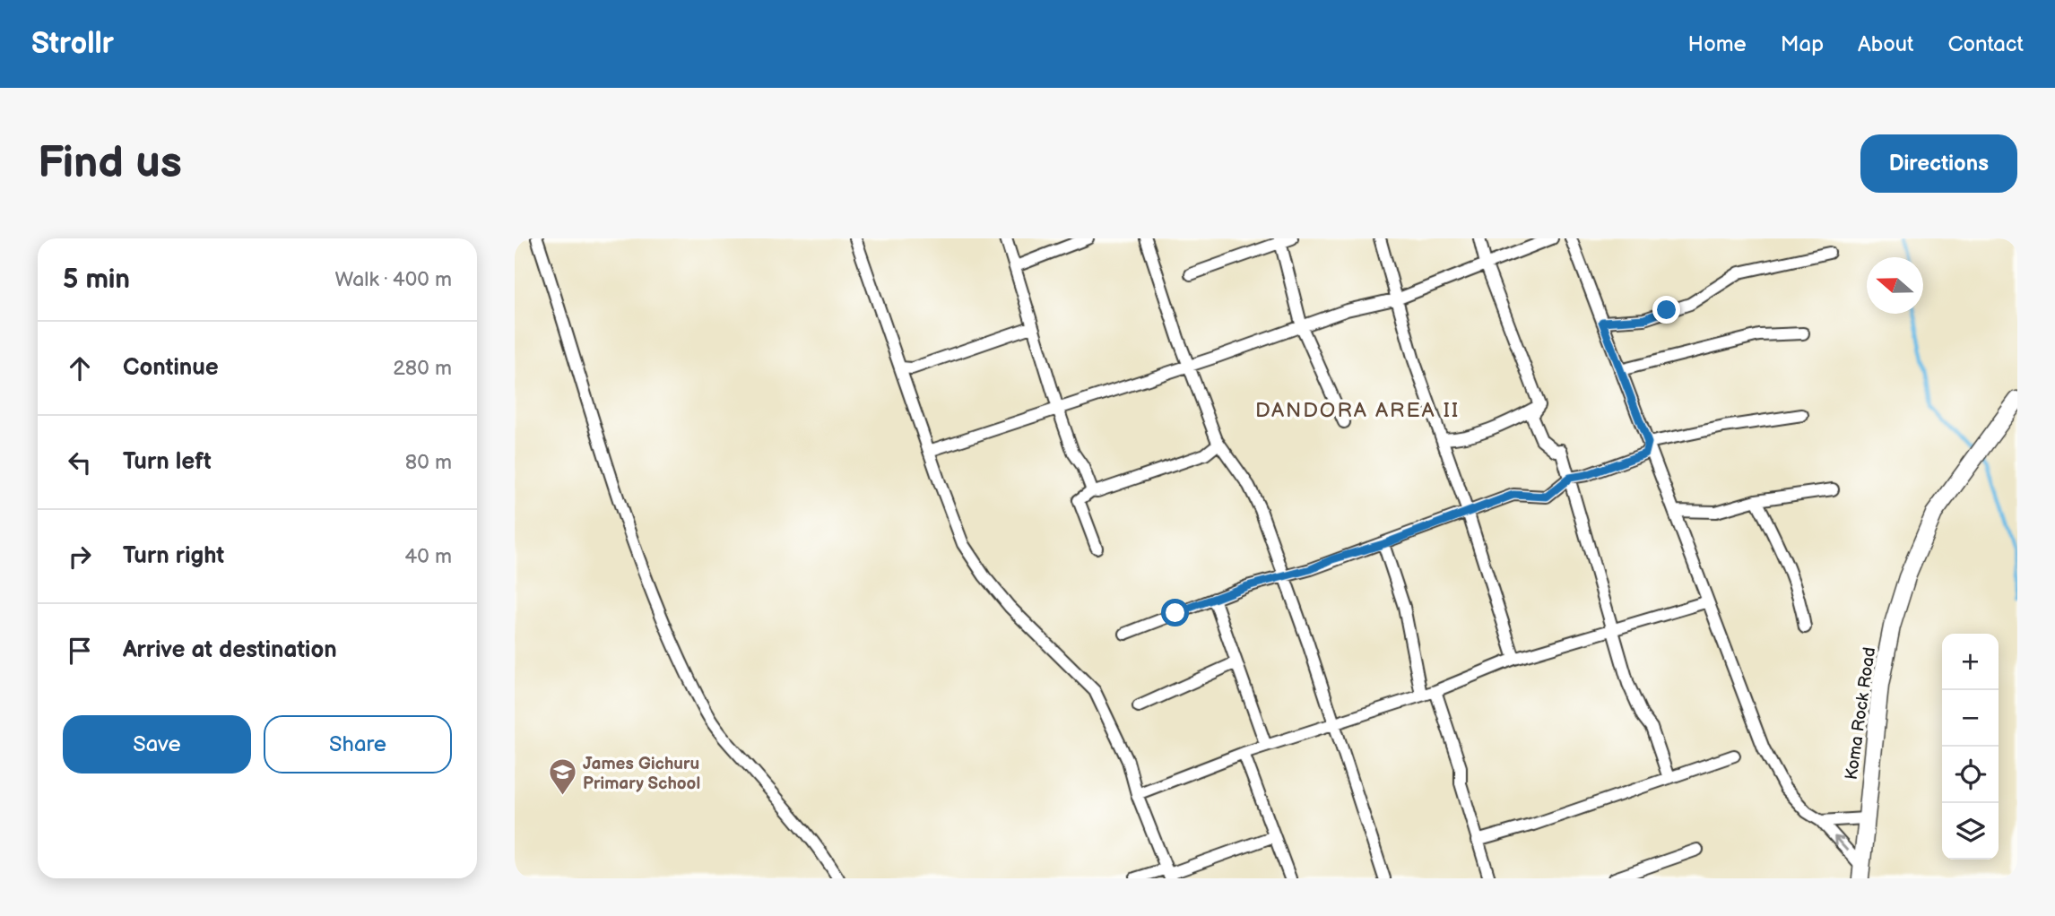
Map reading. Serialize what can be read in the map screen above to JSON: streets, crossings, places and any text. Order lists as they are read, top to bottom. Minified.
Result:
{"streets":{"main road":["Koma Rock Road"]},"districts":["DANDORA AREA II"],"places":{"school or university":["James Gichuru Primary School"]},"north":"left","page":{"header":"Strollr","nav":["Home","Map","About","Contact"],"buttons":["Directions",["Save","Share"]],"title":"Find us","heading":["5 min","Walk · 400 m"],"list":[["Continue","280 m"],["Turn left","80 m"],["Turn right","40 m"],"Arrive at destination"],"map_buttons":["+","−"]}}
